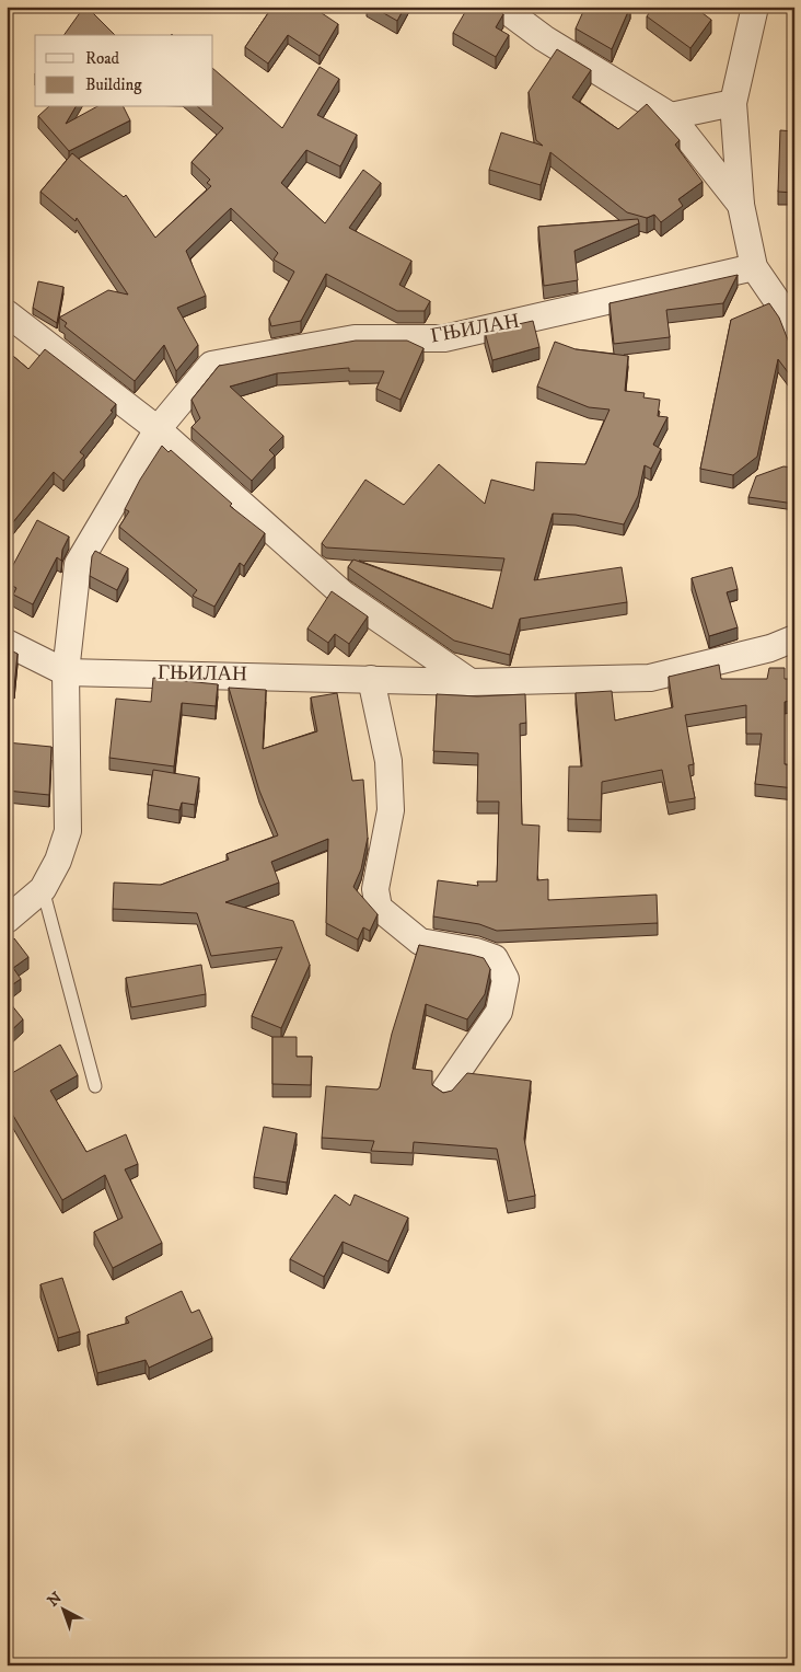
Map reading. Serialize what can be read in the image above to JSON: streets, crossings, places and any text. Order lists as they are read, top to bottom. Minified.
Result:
{"streets":{"street":["ГЊИЛАН"]},"legend":["Road","Building"],"north":"top left"}
